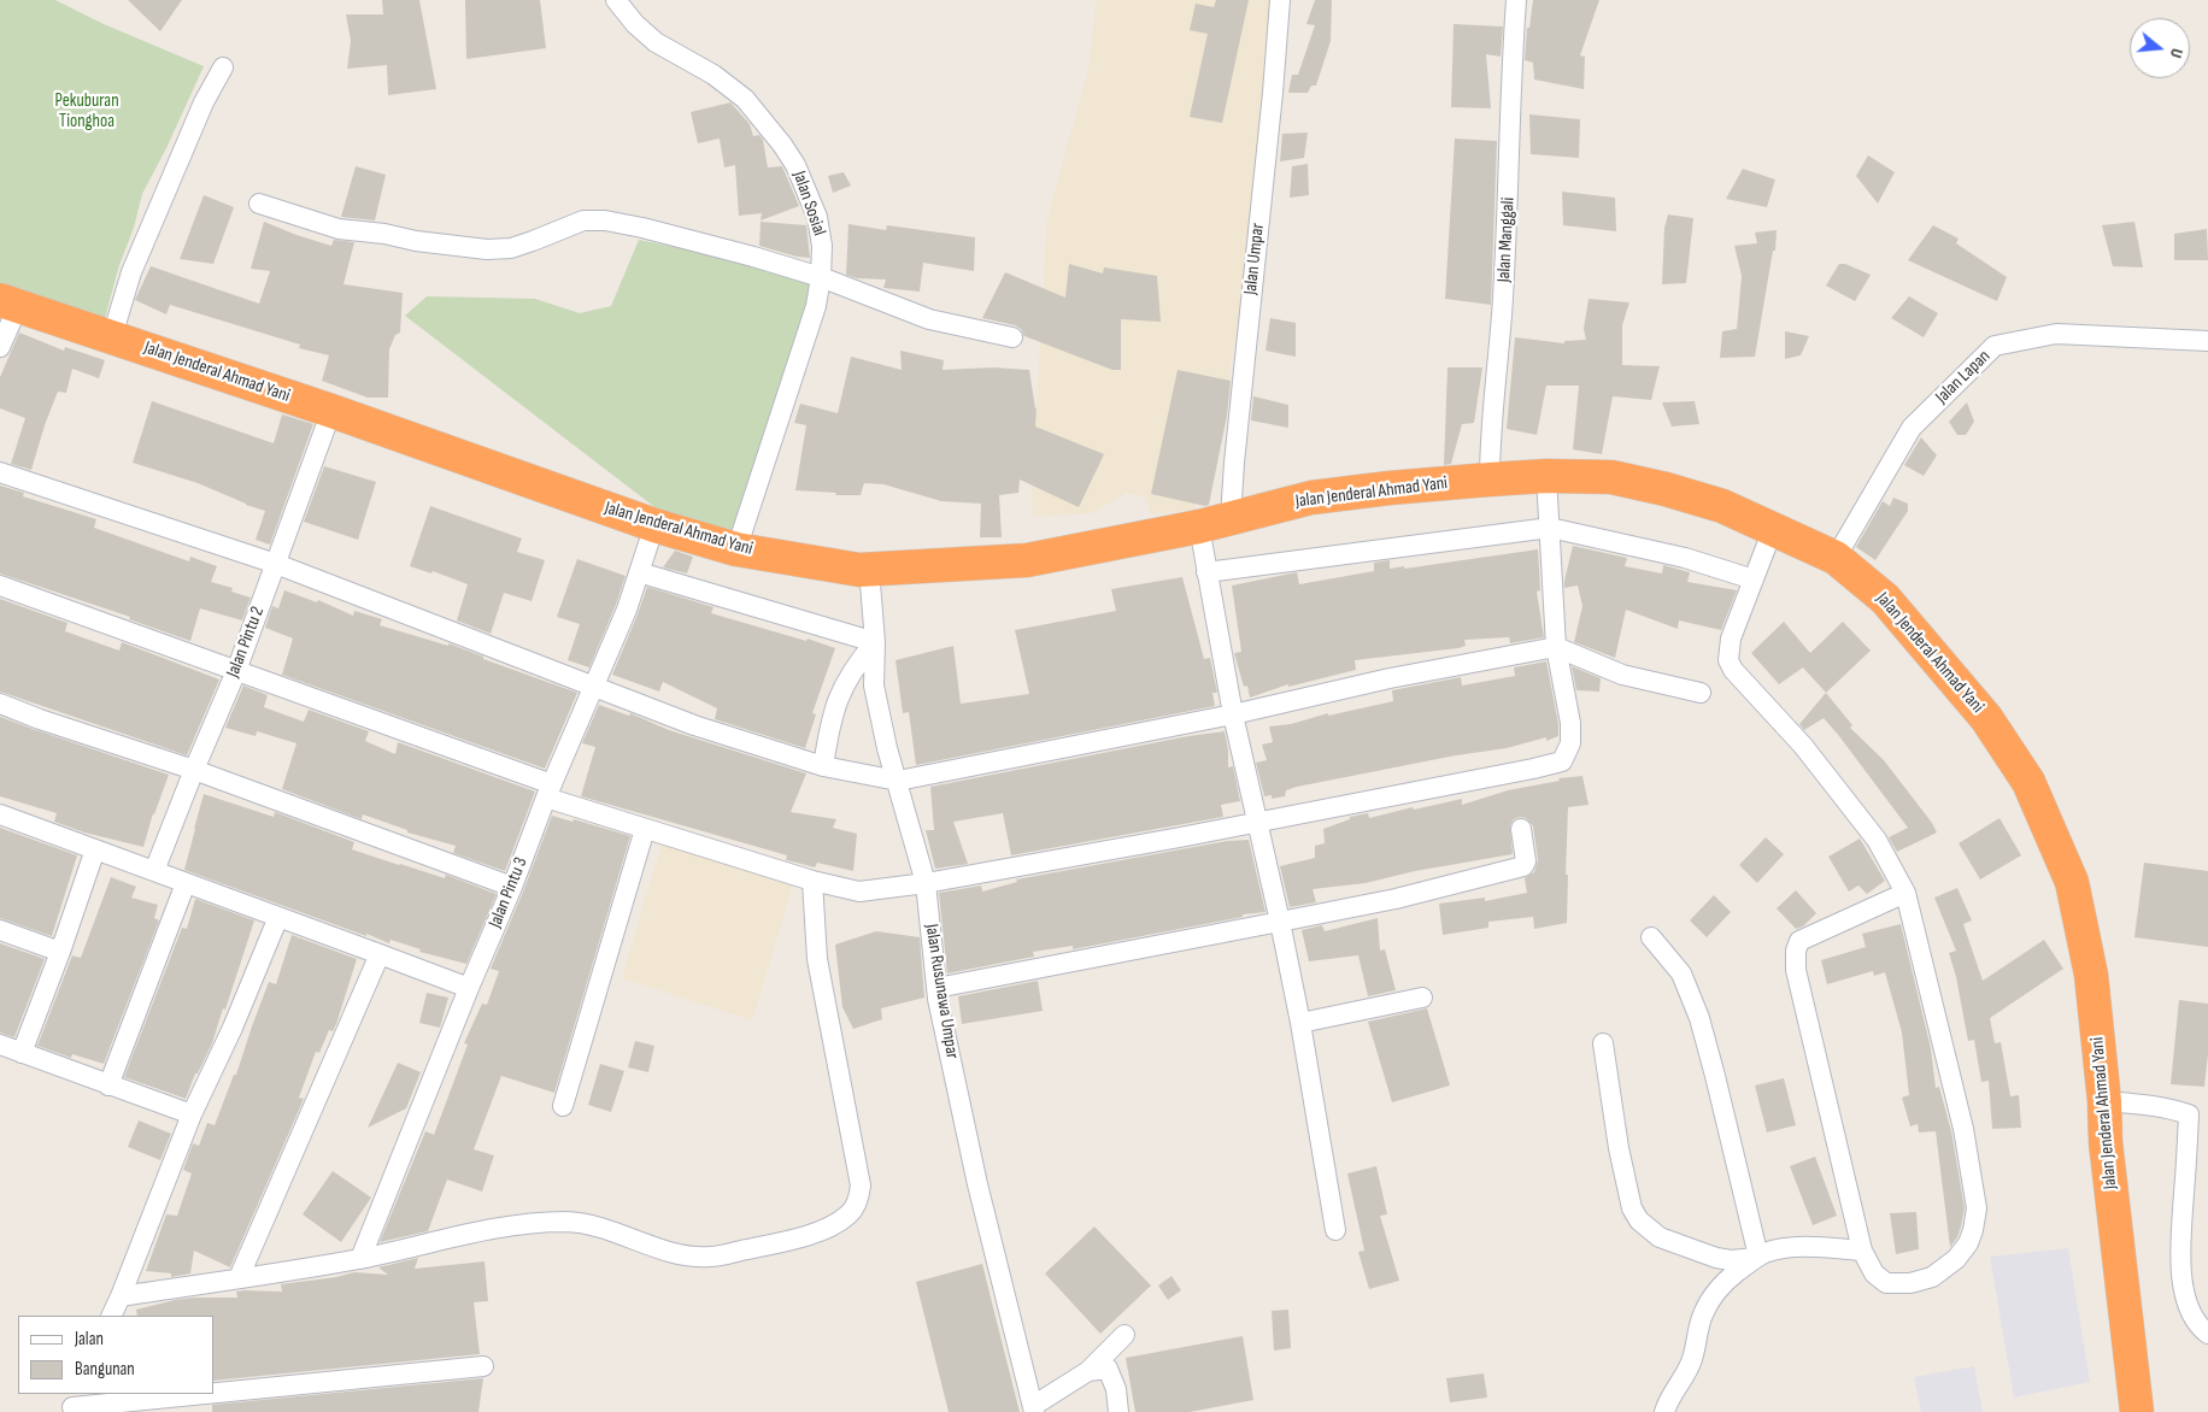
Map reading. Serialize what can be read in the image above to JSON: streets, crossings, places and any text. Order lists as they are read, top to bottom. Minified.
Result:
{"streets":{"highway":["Jalan Jenderal Ahmad Yani"],"street":["Jalan Sosial","Jalan Manggali","Jalan Umpar","Jalan Lapan","Jalan Pintu 2","Jalan Pintu 3","Jalan Rusunawa Umpar"]},"crossings":[["Jalan Sosial","Jalan Jenderal Ahmad Yani"],["Jalan Manggali","Jalan Jenderal Ahmad Yani"],["Jalan Umpar","Jalan Jenderal Ahmad Yani"],["Jalan Jenderal Ahmad Yani","Jalan Lapan"],["Jalan Jenderal Ahmad Yani","Jalan Pintu 2"],["Jalan Jenderal Ahmad Yani","Jalan Pintu 3"],["Jalan Jenderal Ahmad Yani","Jalan Rusunawa Umpar"]],"parks":["Pekuburan Tionghoa"],"legend":["Jalan","Bangunan"],"north":"right"}
